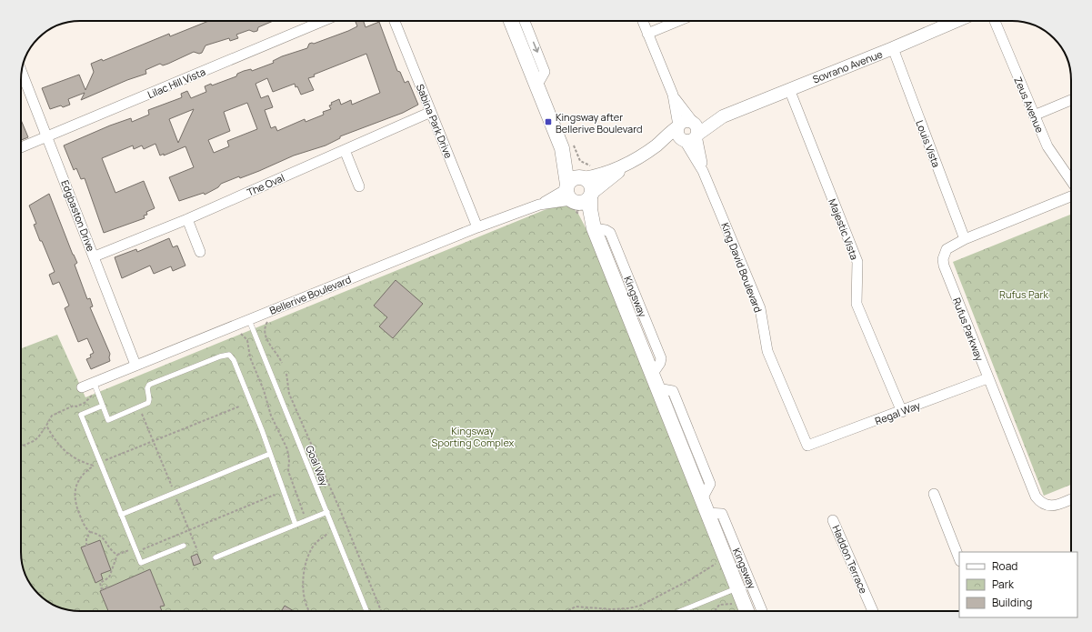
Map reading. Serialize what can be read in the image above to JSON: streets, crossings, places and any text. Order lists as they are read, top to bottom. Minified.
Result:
{"streets":{"main road":["Kingsway"],"street":["Sovrano Avenue","Lilac Hill Vista","Zeus Avenue","Sabina Park Drive","Louis Vista","The Oval","Edgbaston Drive","Majestic Vista","King David Boulevard","Bellerive Boulevard","Rufus Parkway","Regal Way","Haddon Terrace"],"lane":["Goal Way"]},"crossings":[["Sovrano Avenue","Louis Vista"],["Sovrano Avenue","Majestic Vista"],["Sovrano Avenue","King David Boulevard"],["Lilac Hill Vista","Edgbaston Drive"],["Sabina Park Drive","The Oval"],["Sabina Park Drive","Bellerive Boulevard"],["Louis Vista","Rufus Parkway"],["The Oval","Edgbaston Drive"],["Edgbaston Drive","Bellerive Boulevard"],["Majestic Vista","Regal Way"],["King David Boulevard","Regal Way"],["Bellerive Boulevard","Kingsway"],["Bellerive Boulevard","Goal Way"],["Rufus Parkway","Regal Way"]],"parks":["Rufus Park","Kingsway Sporting Complex"],"places":{"transit":["Kingsway after Bellerive Boulevard"]},"legend":["Road","Park","Building"]}
